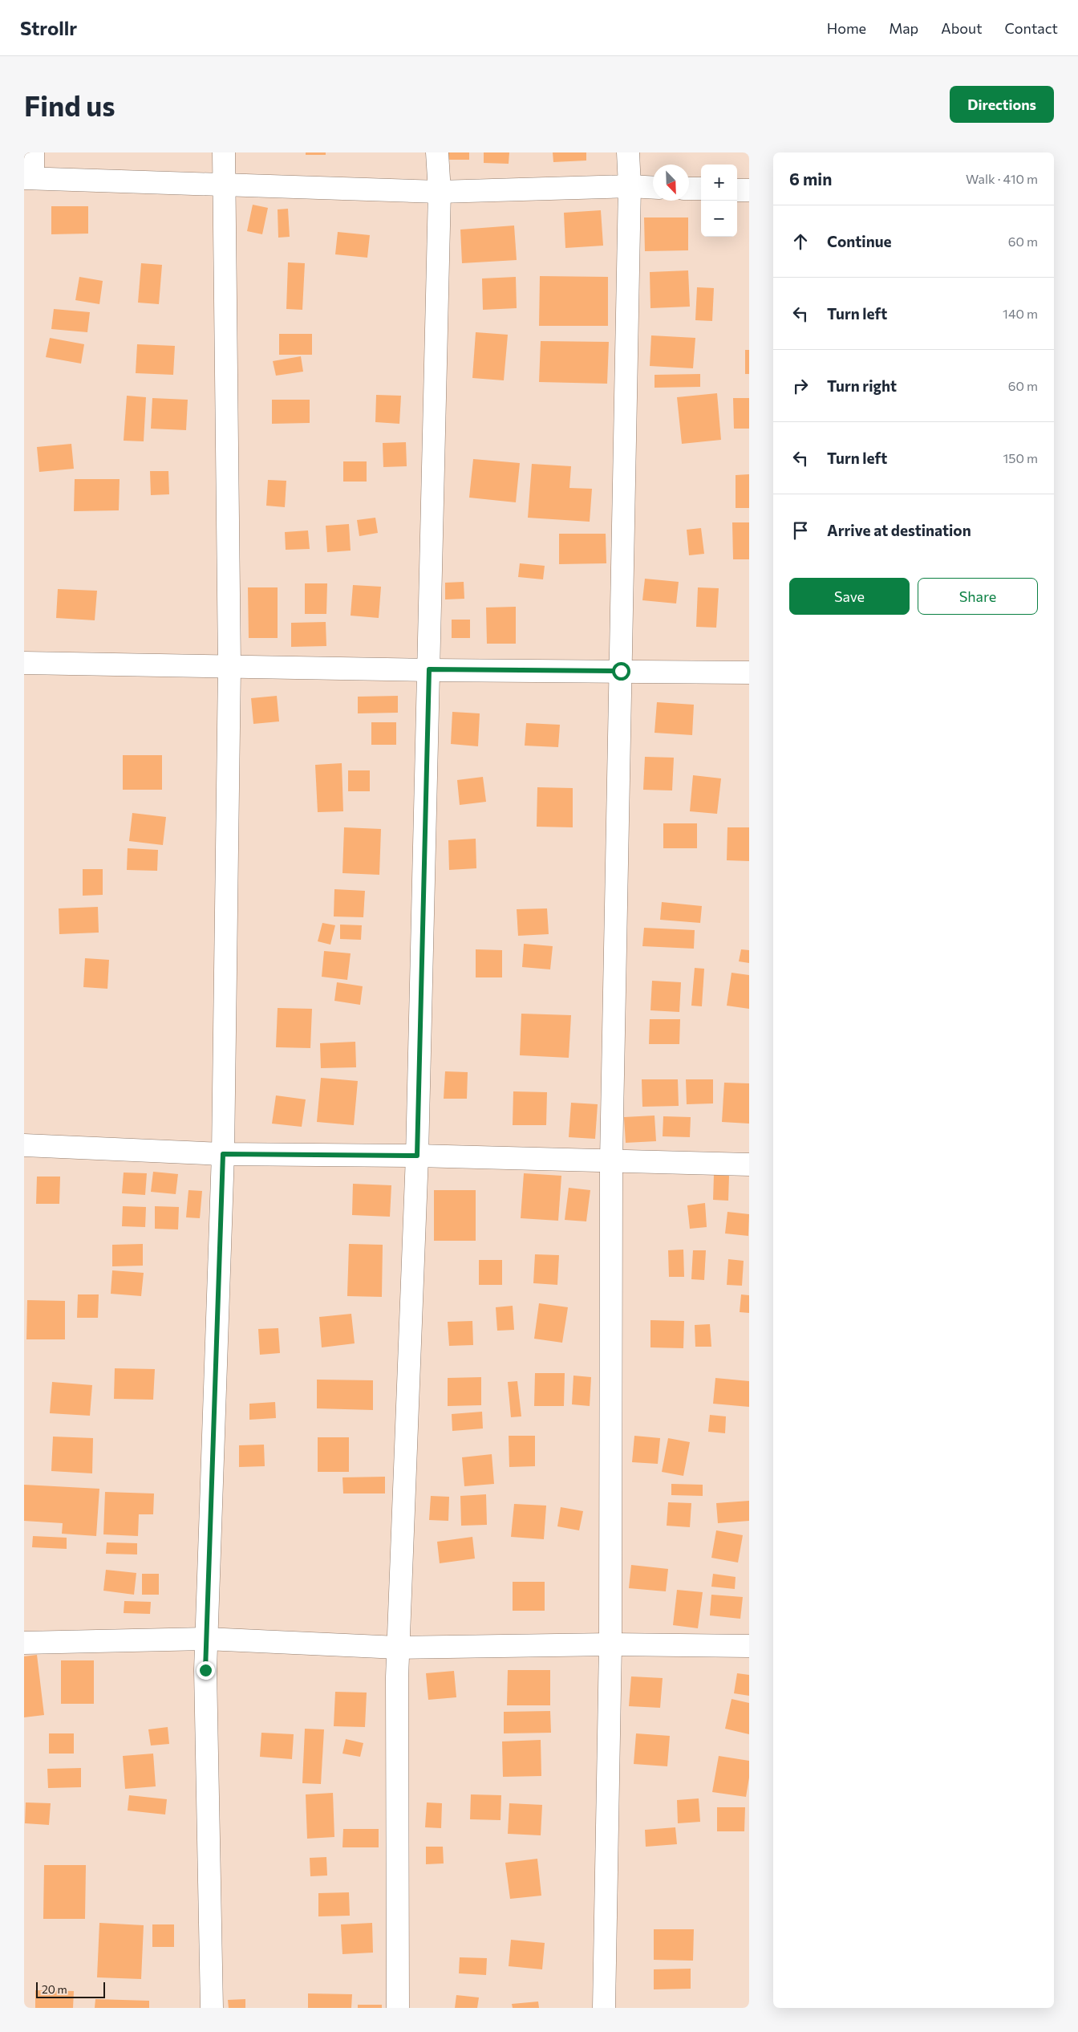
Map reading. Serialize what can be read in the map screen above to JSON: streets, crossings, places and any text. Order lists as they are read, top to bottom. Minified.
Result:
{"scale_bar":"20 m","north":"bottom right","page":{"header":"Strollr","nav":["Home","Map","About","Contact"],"buttons":["Directions",["Save","Share"]],"title":"Find us","heading":["6 min","Walk · 410 m"],"map_buttons":["+","−"],"list":[["Continue","60 m"],["Turn left","140 m"],["Turn right","60 m"],["Turn left","150 m"],"Arrive at destination"],"scale":"20 m"}}
